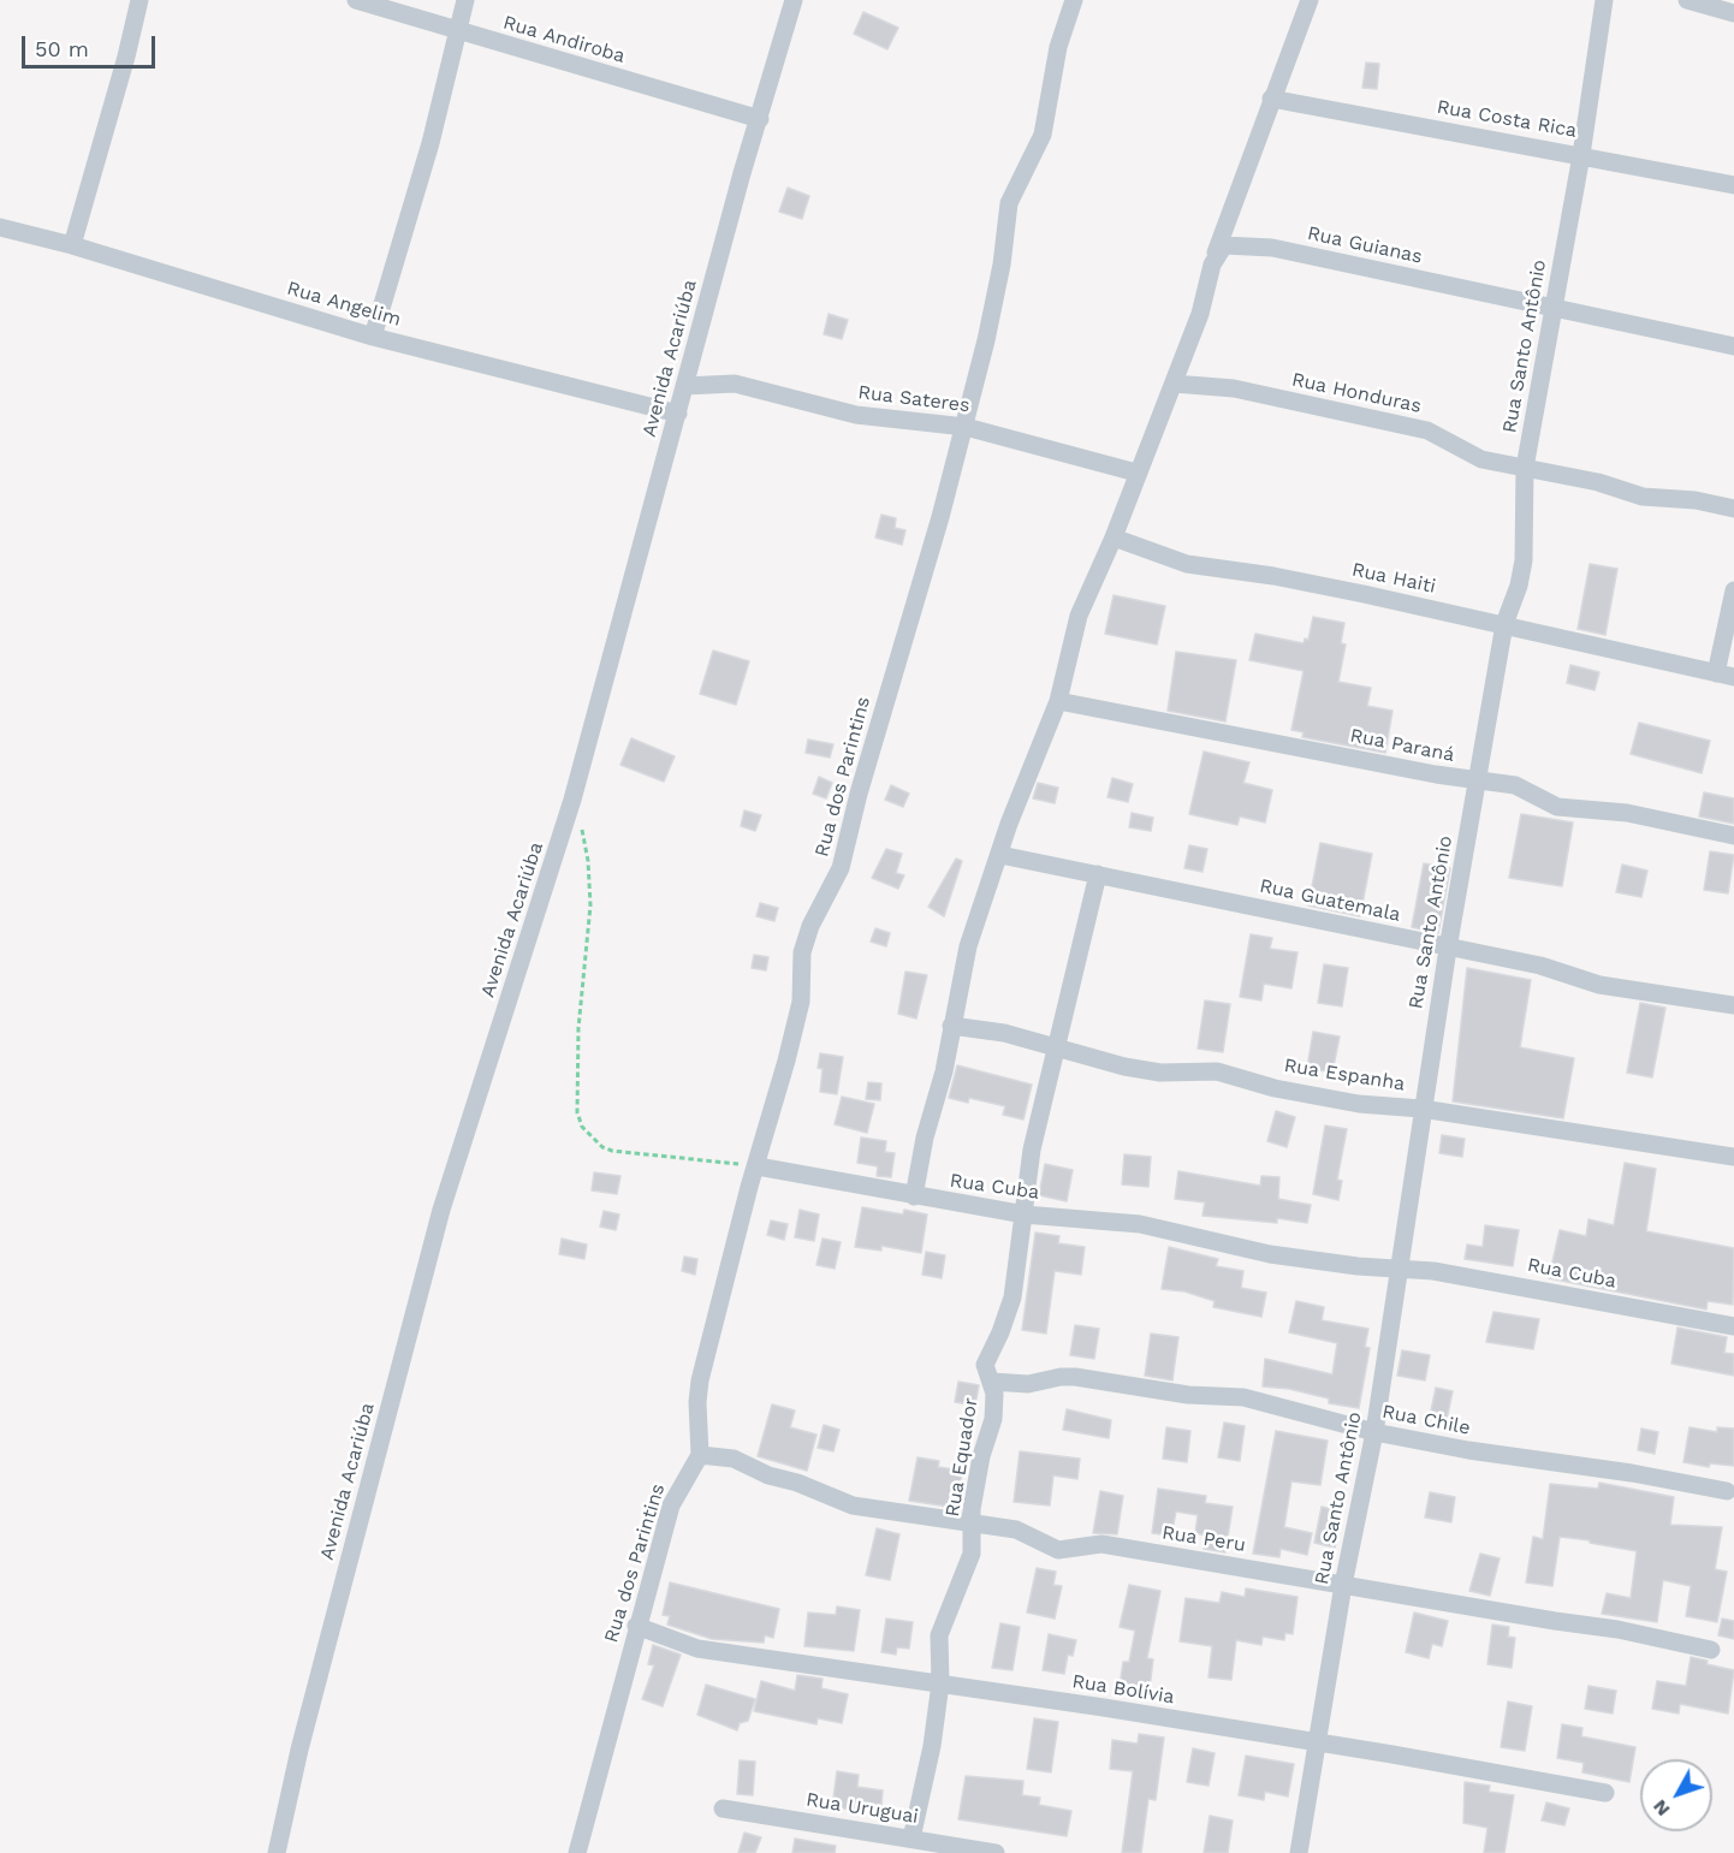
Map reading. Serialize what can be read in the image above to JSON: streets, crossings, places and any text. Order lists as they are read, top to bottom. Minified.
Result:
{"streets":{"street":["Rua Andiroba","Rua Costa Rica","Rua Guianas","Rua Angelim","Rua Santo Antônio","Avenida Acariúba","Rua Honduras","Rua Sateres","Rua Haiti","Rua Paraná","Rua dos Parintins","Rua Guatemala","Rua Espanha","Rua Cuba","Rua Chile","Rua Equador","Rua Peru","Rua Bolívia","Rua Uruguai"]},"crossings":[["Rua Andiroba","Avenida Acariúba"],["Rua Costa Rica","Rua Santo Antônio"],["Rua Guianas","Rua Santo Antônio"],["Rua Angelim","Avenida Acariúba"],["Rua Santo Antônio","Rua Honduras"],["Rua Santo Antônio","Rua Haiti"],["Rua Santo Antônio","Rua Paraná"],["Rua Santo Antônio","Rua Guatemala"],["Rua Santo Antônio","Rua Espanha"],["Rua Santo Antônio","Rua Cuba"],["Rua Santo Antônio","Rua Chile"],["Rua Santo Antônio","Rua Peru"],["Rua Santo Antônio","Rua Bolívia"],["Avenida Acariúba","Rua Sateres"],["Rua Sateres","Rua dos Parintins"],["Rua dos Parintins","Rua Cuba"],["Rua dos Parintins","Rua Peru"],["Rua dos Parintins","Rua Bolívia"],["Rua Guatemala","Rua Equador"],["Rua Espanha","Rua Equador"],["Rua Cuba","Rua Equador"],["Rua Chile","Rua Equador"],["Rua Equador","Rua Peru"],["Rua Equador","Rua Bolívia"],["Rua Equador","Rua Uruguai"]],"scale_bar":"50 m","north":"bottom left"}
